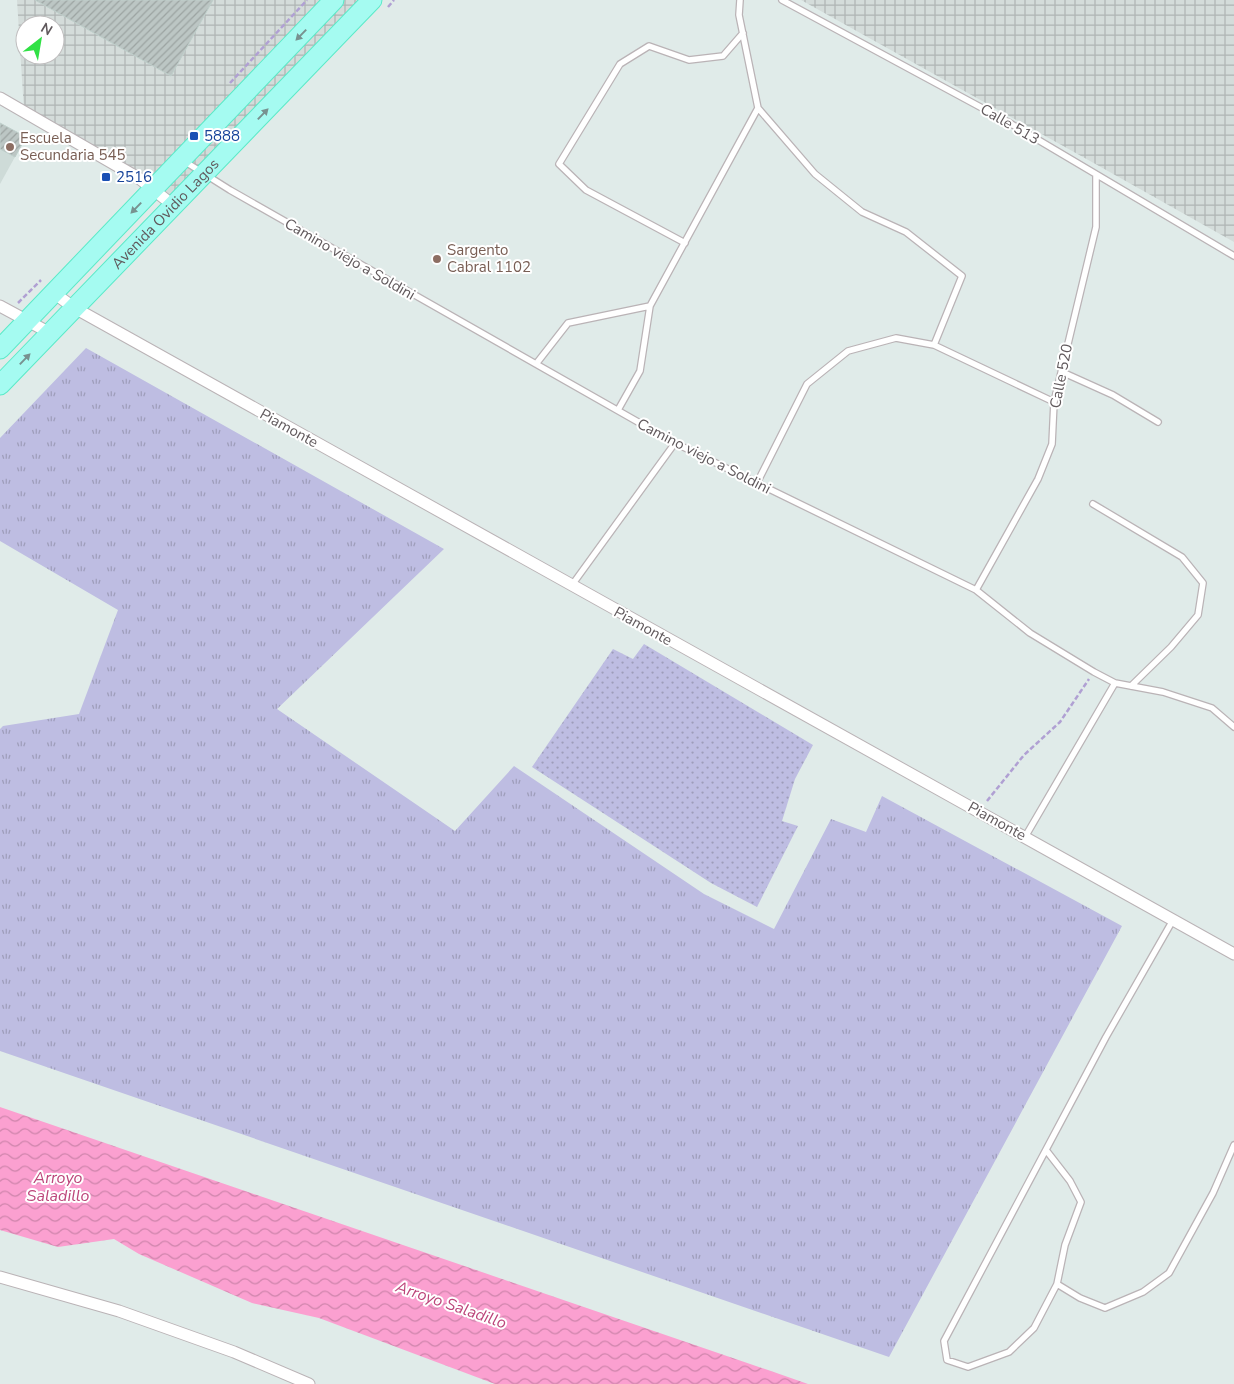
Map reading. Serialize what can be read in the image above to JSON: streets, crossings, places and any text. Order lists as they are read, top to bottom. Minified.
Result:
{"streets":{"main road":["Avenida Ovidio Lagos"],"street":["Piamonte"],"lane":["Calle 513","Camino viejo a Soldini","Calle 520"]},"crossings":[["Calle 513","Calle 520"],["Avenida Ovidio Lagos","Camino viejo a Soldini"],["Avenida Ovidio Lagos","Piamonte"],["Camino viejo a Soldini","Calle 520"]],"water":["Arroyo Saladillo"],"places":{"transit":["5888","2516"],"other":["Escuela Secundaria 545","Sargento Cabral 1102"]},"north":"top right"}
